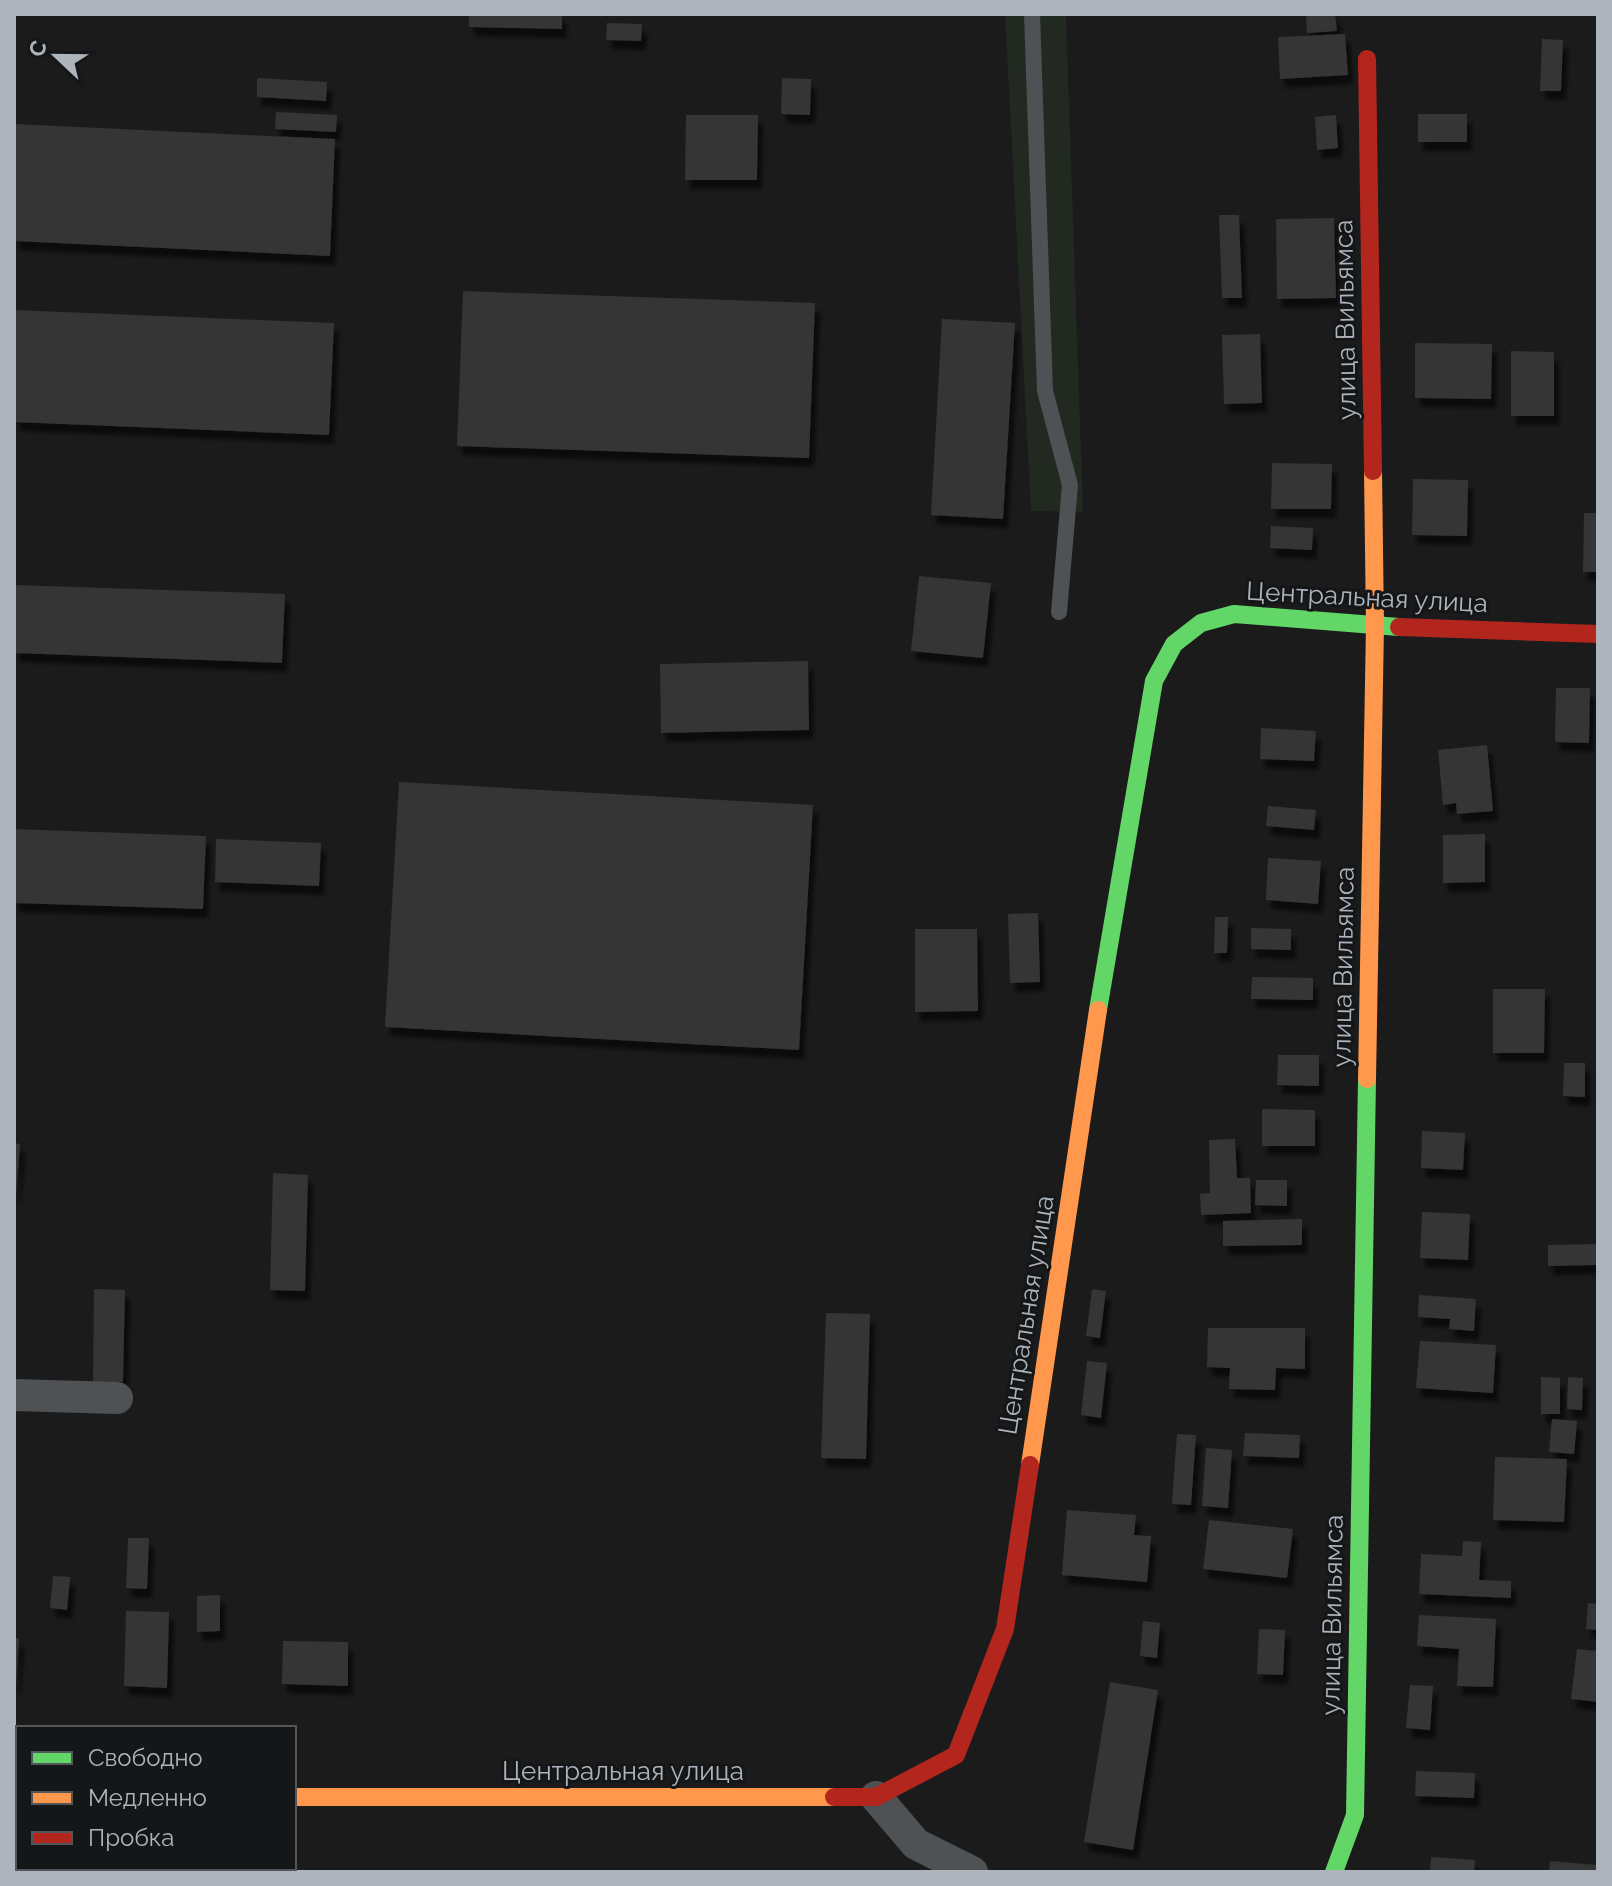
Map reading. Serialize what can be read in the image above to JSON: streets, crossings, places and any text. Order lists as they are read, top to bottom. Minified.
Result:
{"streets":{"street":["улица Вильямса","Центральная улица"]},"crossings":[["улица Вильямса","Центральная улица"]],"legend":["Свободно","Медленно","Пробка"],"north":"left"}
